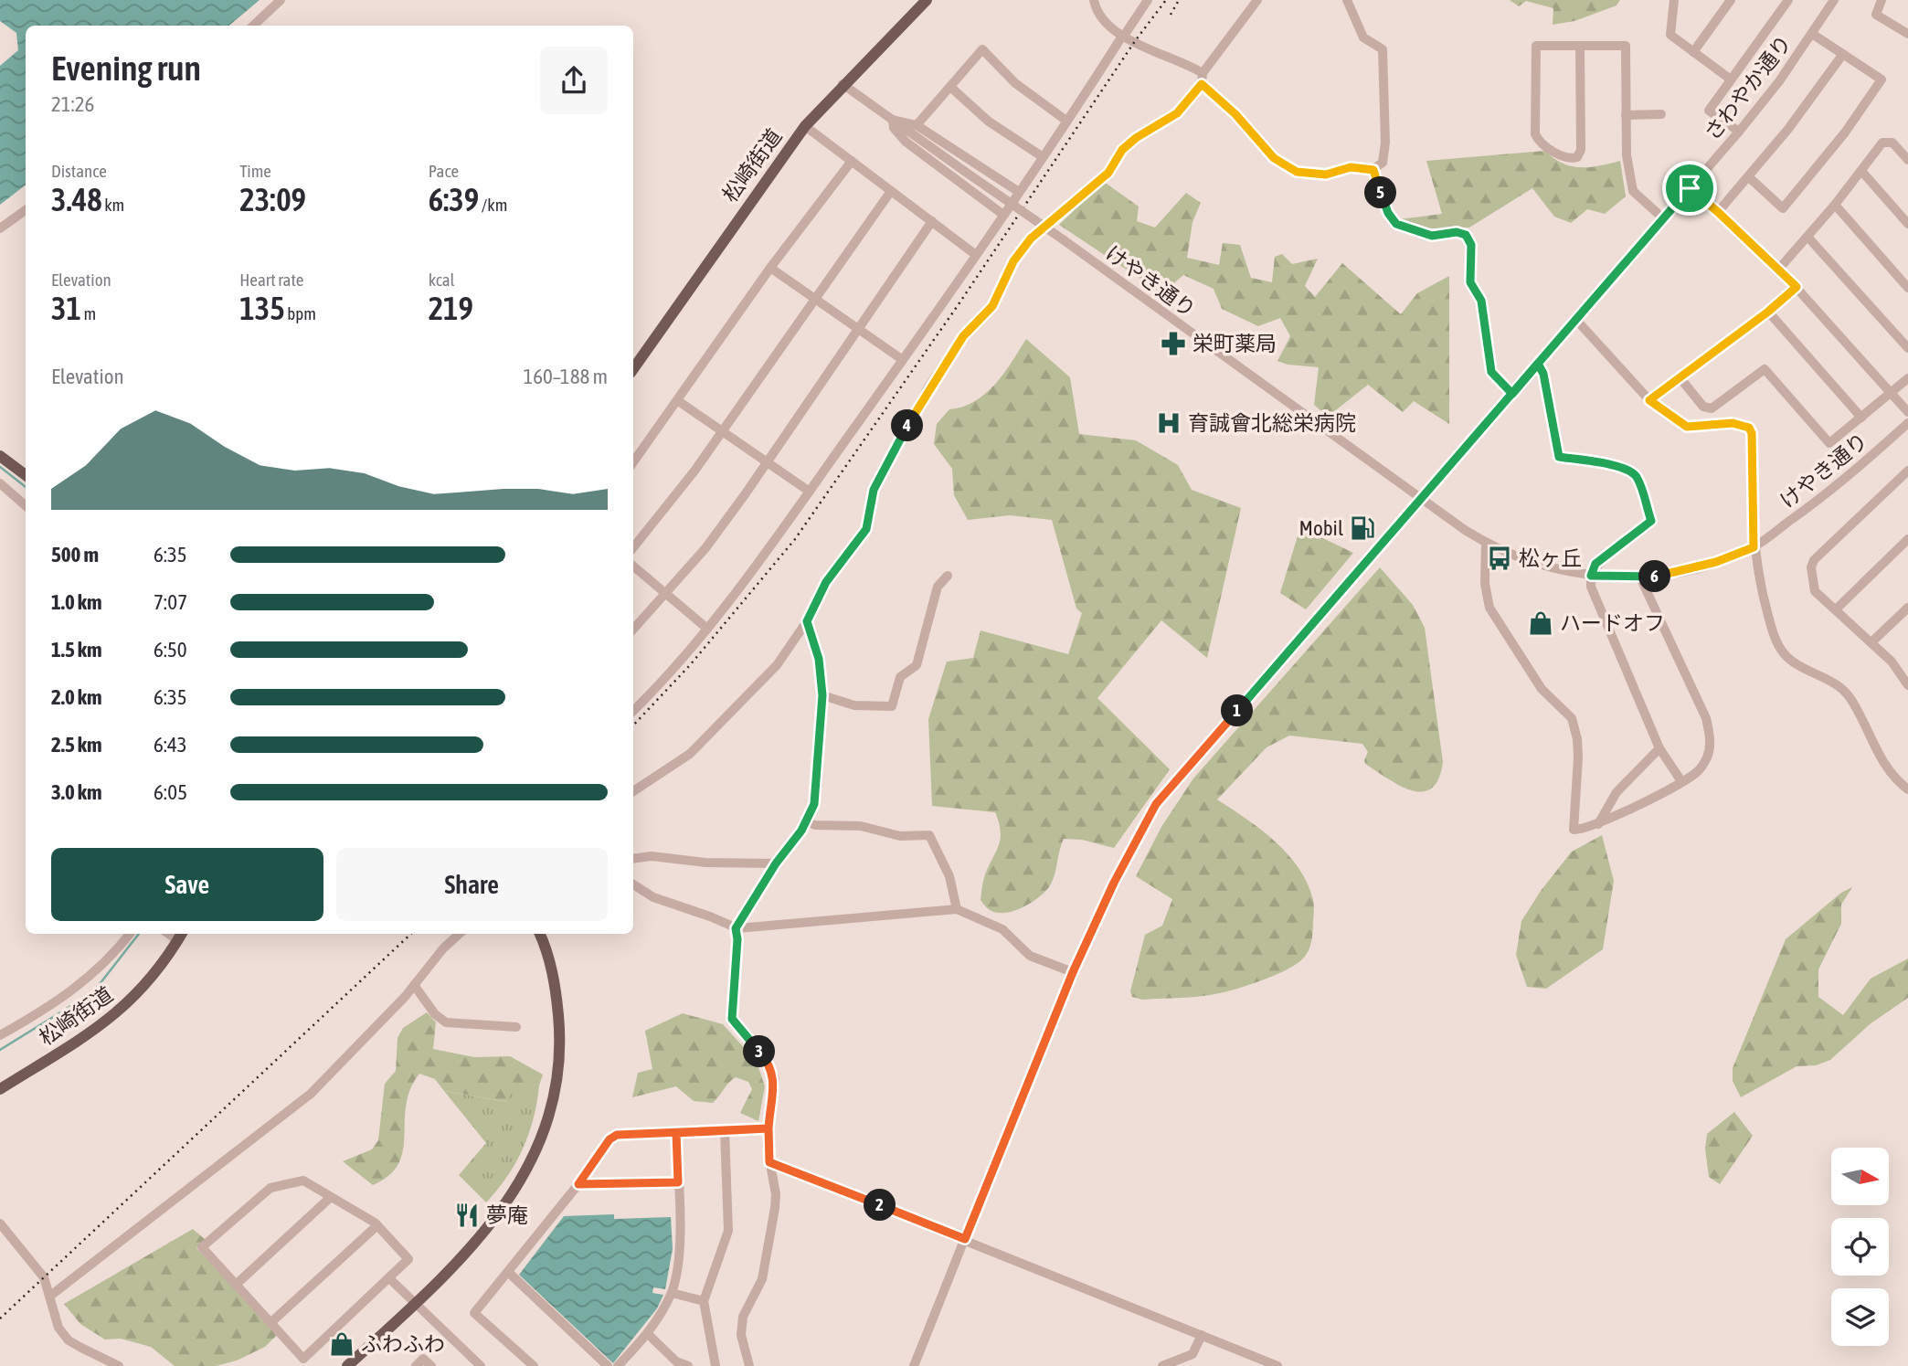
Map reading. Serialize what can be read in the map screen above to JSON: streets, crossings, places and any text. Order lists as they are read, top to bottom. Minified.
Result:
{"streets":{"main road":["松崎街道"],"street":["さわやか通り","けやき通り"]},"crossings":[["さわやか通り","けやき通り"]],"places":{"pharmacy":["栄町薬局"],"hospital":["育誠會北総栄病院"],"fuel station":["Mobil"],"bus stop":["松ヶ丘"],"shop":["ハードオフ","ふわふわ"],"restaurant":["夢庵"]},"north":"right","page":{"heading":["Evening run","21:26"],"stats":[["Distance","3.48 km"],["Time","23:09"],["Pace","6:39 /km"],["Elevation","31 m"],["Heart rate","135 bpm"],["kcal","219"]],"pins":["5","4","6","1","3","2"],"chart":["Elevation","160–188 m"],"list":[{"name":"500 m","note":"6:35"},{"name":"1.0 km","note":"7:07"},{"name":"1.5 km","note":"6:50"},{"name":"2.0 km","note":"6:35"},{"name":"2.5 km","note":"6:43"},{"name":"3.0 km","note":"6:05"}],"buttons":["Save","Share"]}}
